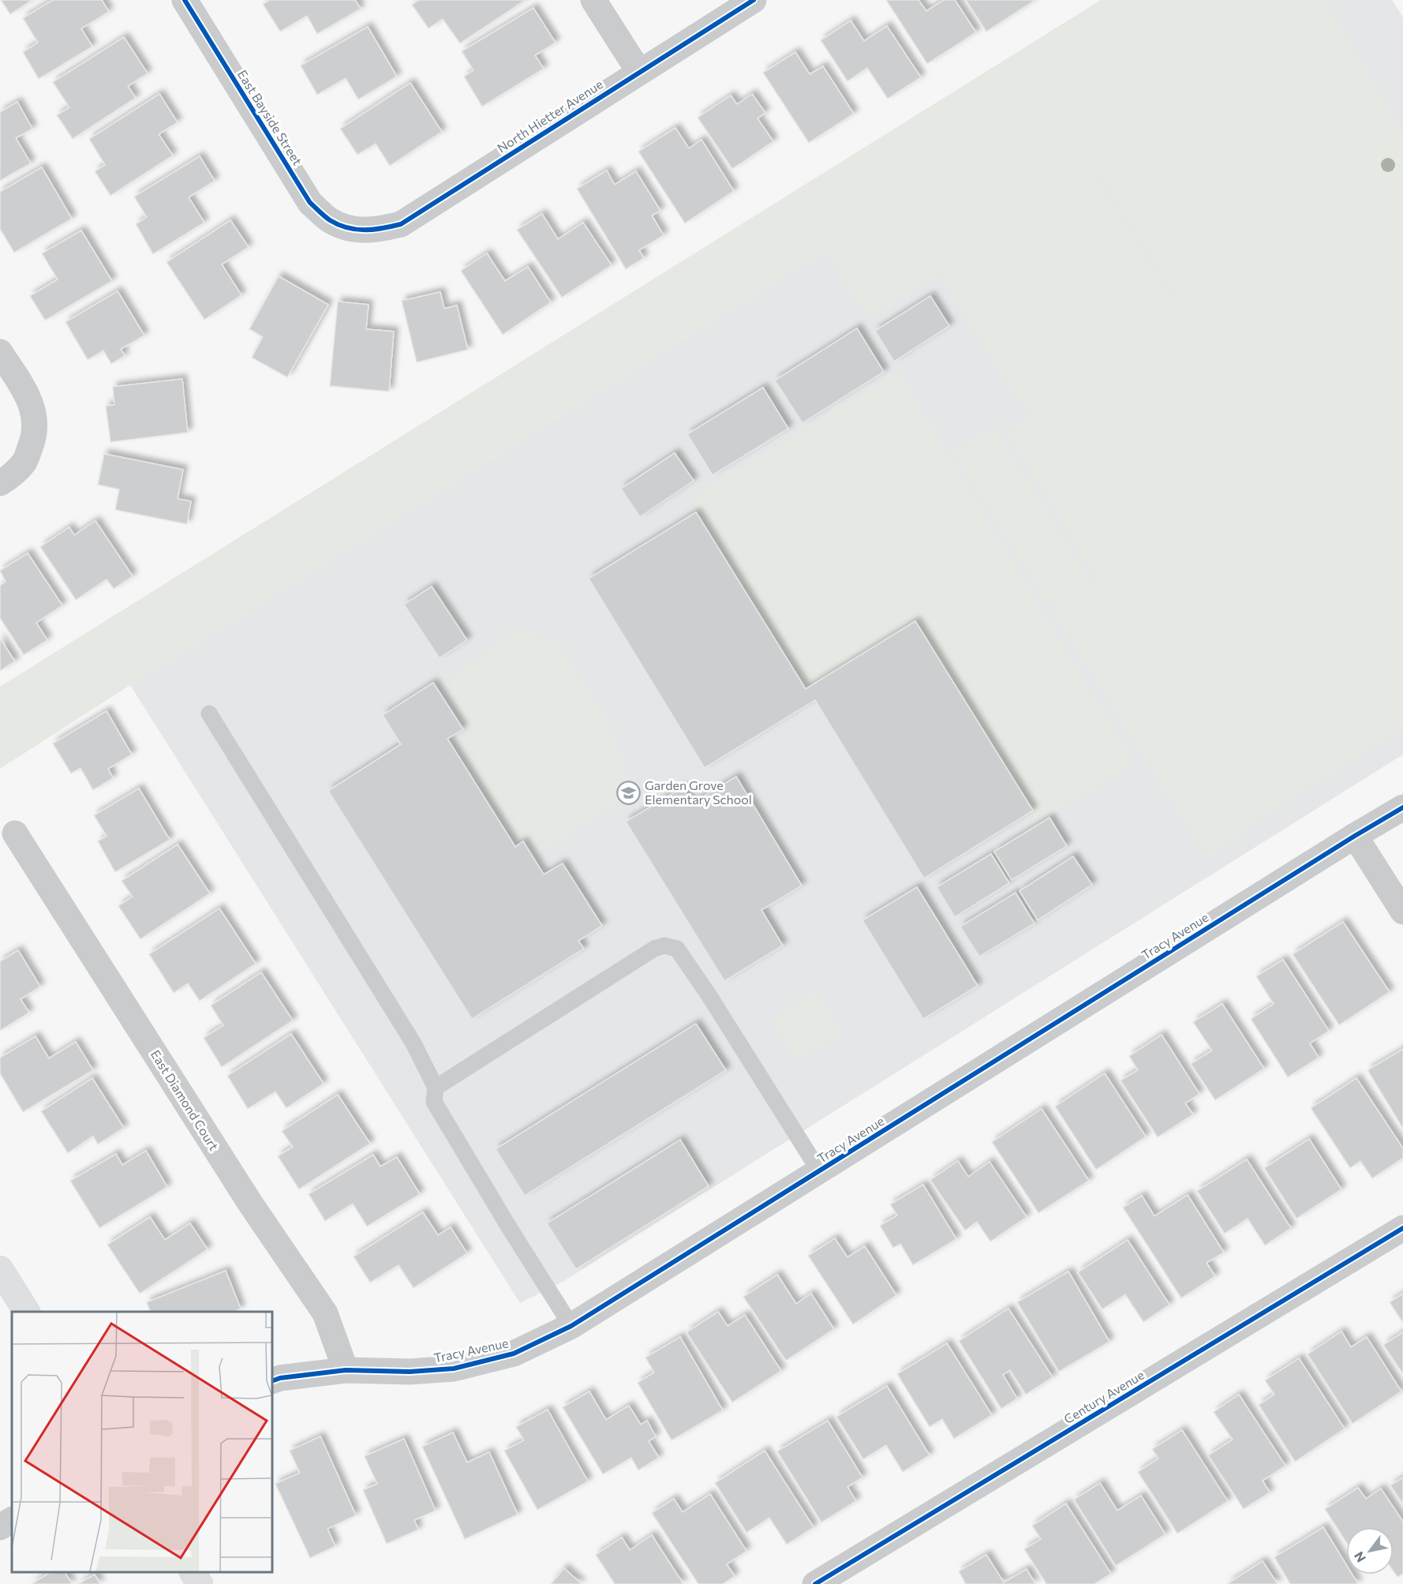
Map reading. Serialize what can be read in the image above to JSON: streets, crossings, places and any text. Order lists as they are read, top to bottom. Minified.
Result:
{"streets":{"street":["North Hietter Avenue","East Bayside Street","Tracy Avenue","East Diamond Court","Century Avenue"]},"crossings":[["North Hietter Avenue","East Bayside Street"],["Tracy Avenue","East Diamond Court"]],"places":{"school or university":["Garden Grove Elementary School"]},"north":"bottom left"}
